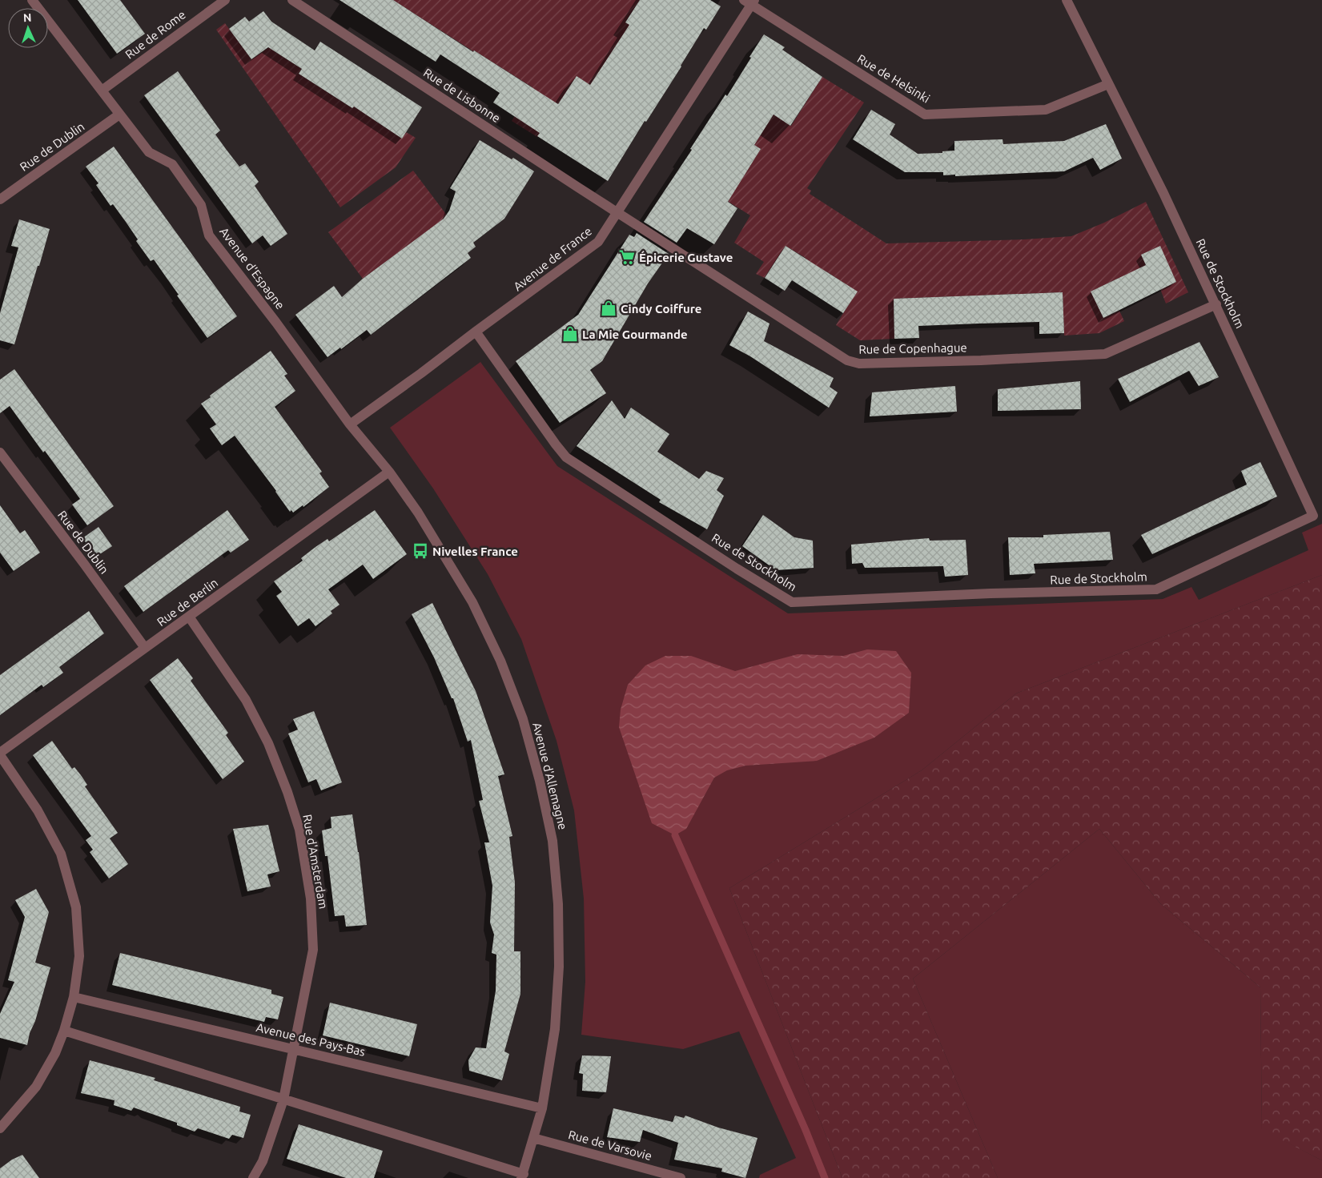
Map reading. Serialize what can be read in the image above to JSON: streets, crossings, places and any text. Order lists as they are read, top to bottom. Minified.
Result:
{"streets":{"street":["Rue de Rome","Rue de Helsinki","Rue de Lisbonne","Rue de Dublin","Avenue de France","Avenue d'Espagne","Rue de Stockholm","Rue de Copenhague","Rue de Berlin","Avenue d'Allemagne","Rue d'Amsterdam","Avenue des Pays-Bas","Rue de Varsovie"]},"crossings":[["Rue de Rome","Avenue d'Espagne"],["Rue de Helsinki","Avenue de France"],["Rue de Helsinki","Rue de Stockholm"],["Rue de Lisbonne","Avenue de France"],["Rue de Lisbonne","Rue de Copenhague"],["Rue de Dublin","Avenue d'Espagne"],["Rue de Dublin","Rue de Berlin"],["Avenue de France","Avenue d'Espagne"],["Avenue de France","Rue de Stockholm"],["Avenue de France","Rue de Copenhague"],["Avenue de France","Avenue d'Allemagne"],["Avenue d'Espagne","Avenue d'Allemagne"],["Rue de Stockholm","Rue de Copenhague"],["Rue de Berlin","Avenue d'Allemagne"],["Rue de Berlin","Rue d'Amsterdam"],["Avenue d'Allemagne","Avenue des Pays-Bas"],["Avenue d'Allemagne","Rue de Varsovie"],["Rue d'Amsterdam","Avenue des Pays-Bas"]],"places":{"supermarket":["Épicerie Gustave"],"shop":["Cindy Coiffure","La Mie Gourmande"],"bus stop":["Nivelles France"]},"north":"top"}
